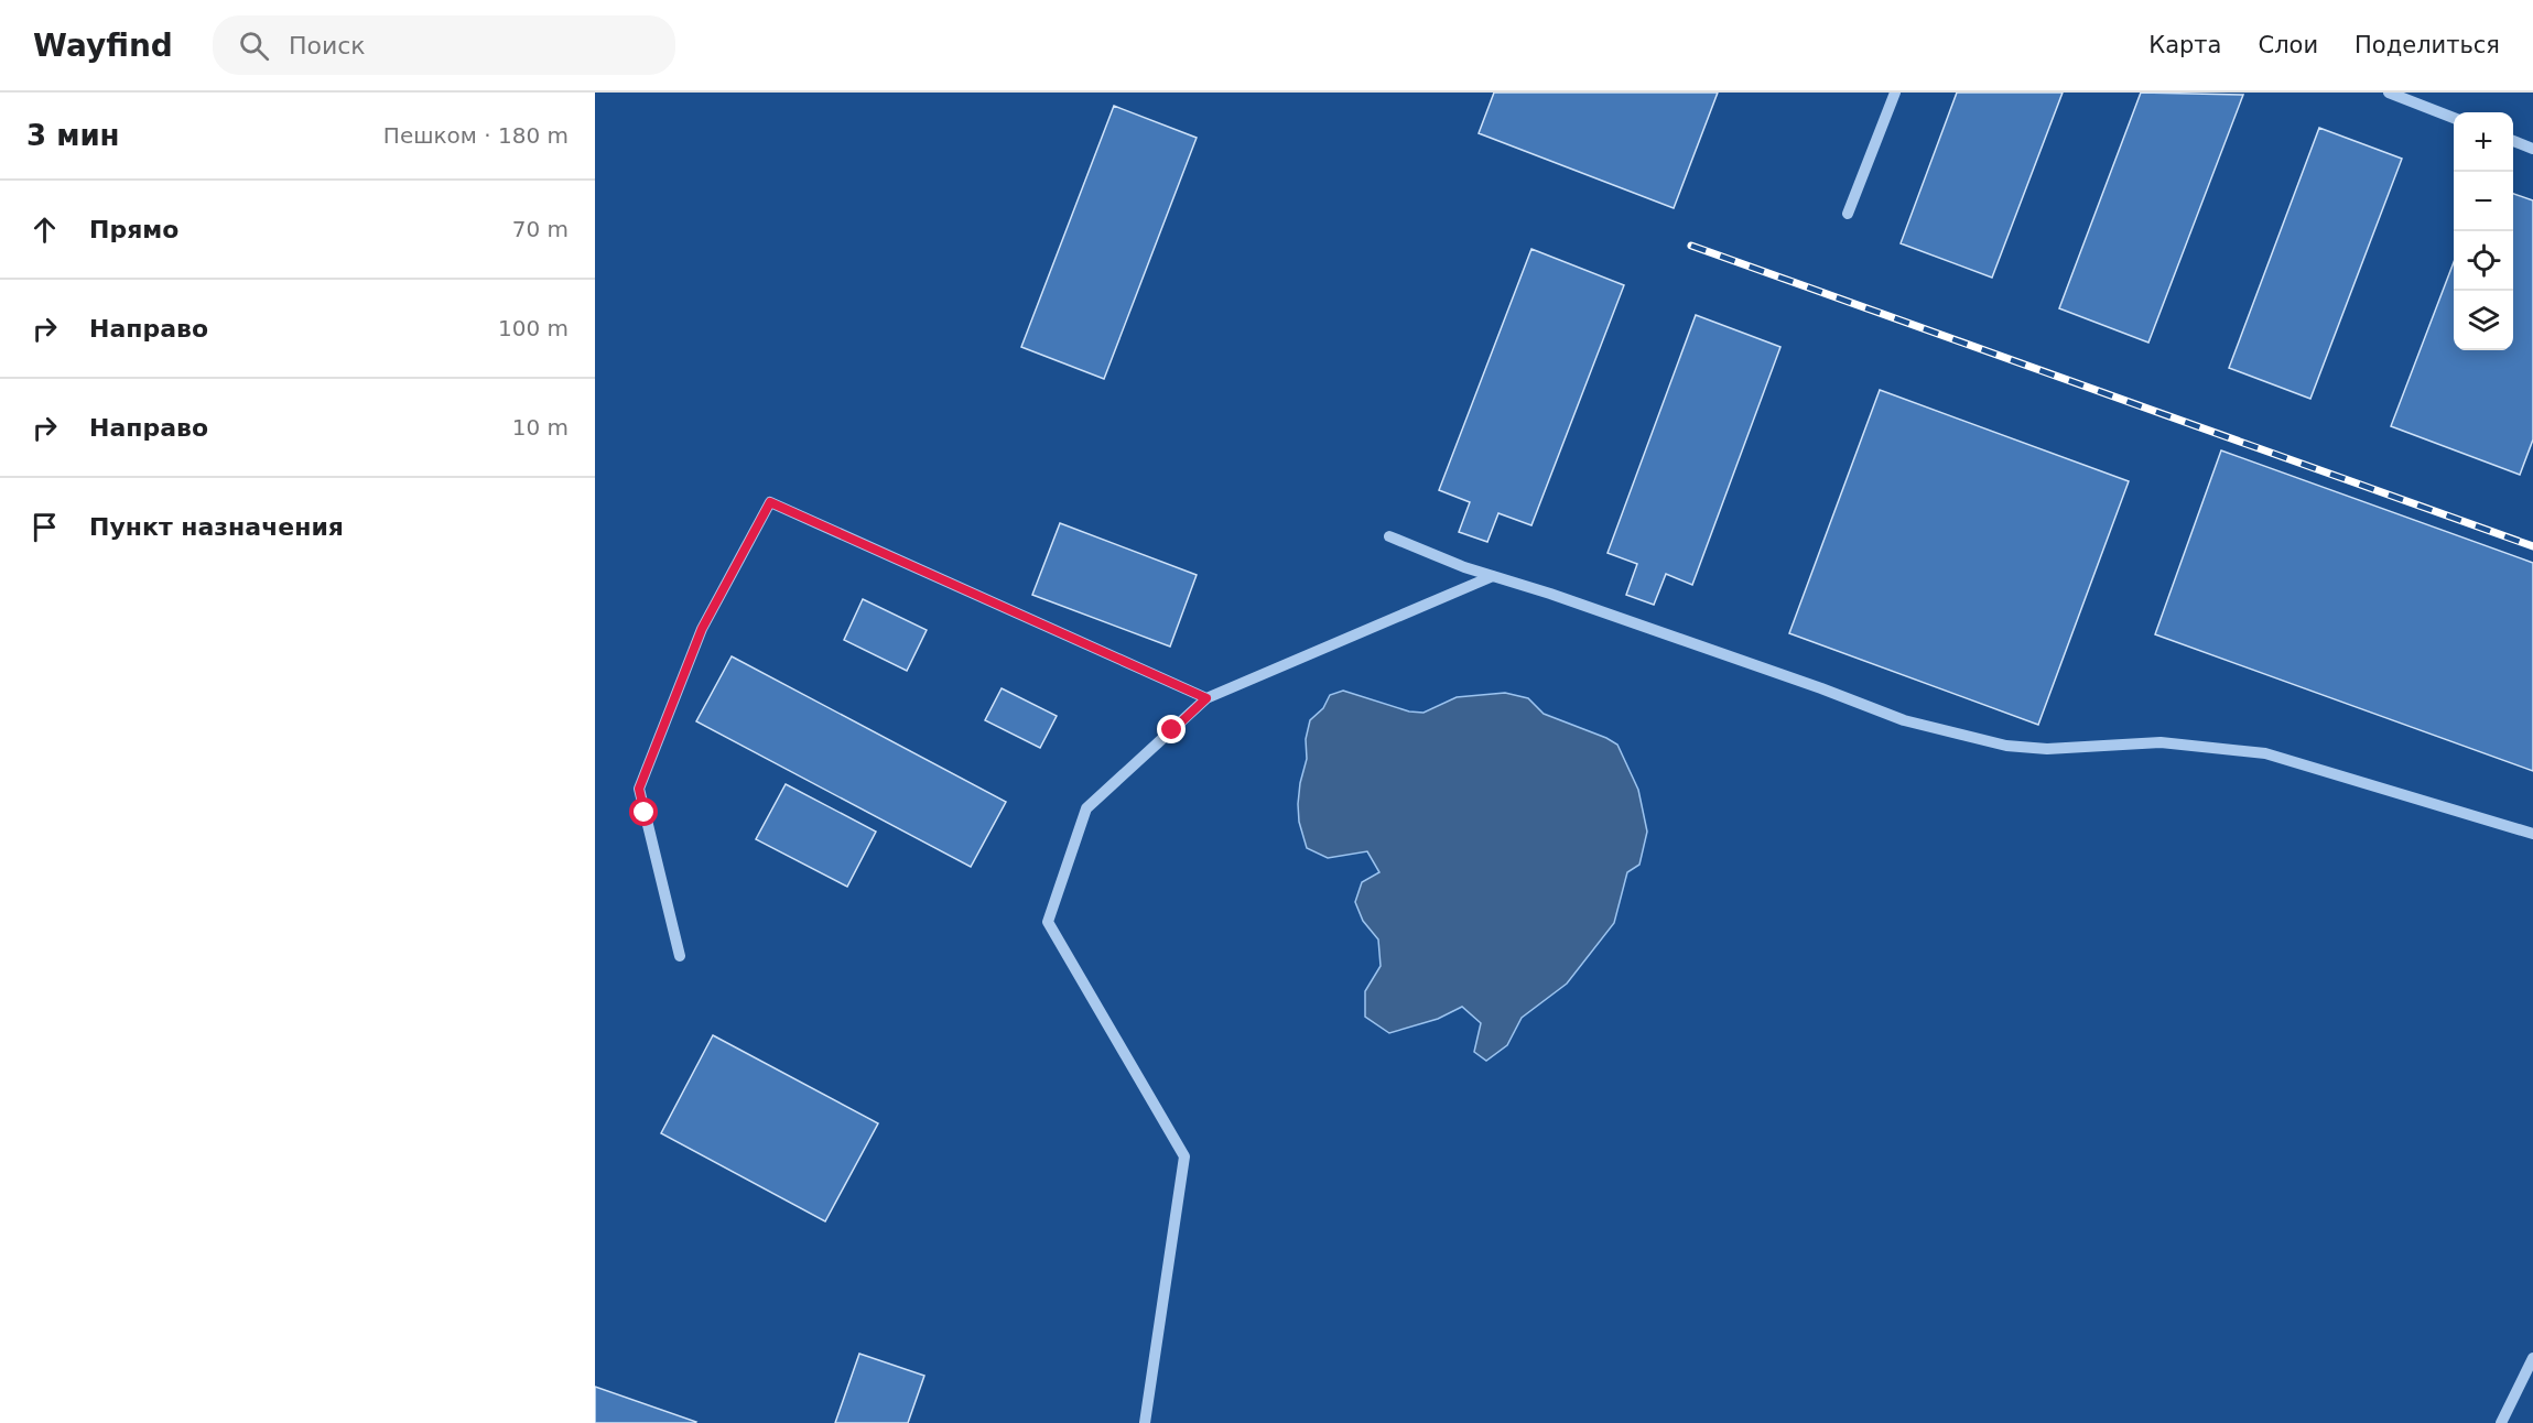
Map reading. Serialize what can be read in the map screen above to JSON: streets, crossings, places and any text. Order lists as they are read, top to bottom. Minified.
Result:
{"page":{"header":"Wayfind","search":"Поиск","nav":["Карта","Слои","Поделиться"],"heading":["3 мин","Пешком · 180 m"],"map_buttons":["+","−"],"list":[["Прямо","70 m"],["Направо","100 m"],["Направо","10 m"],"Пункт назначения"]}}
